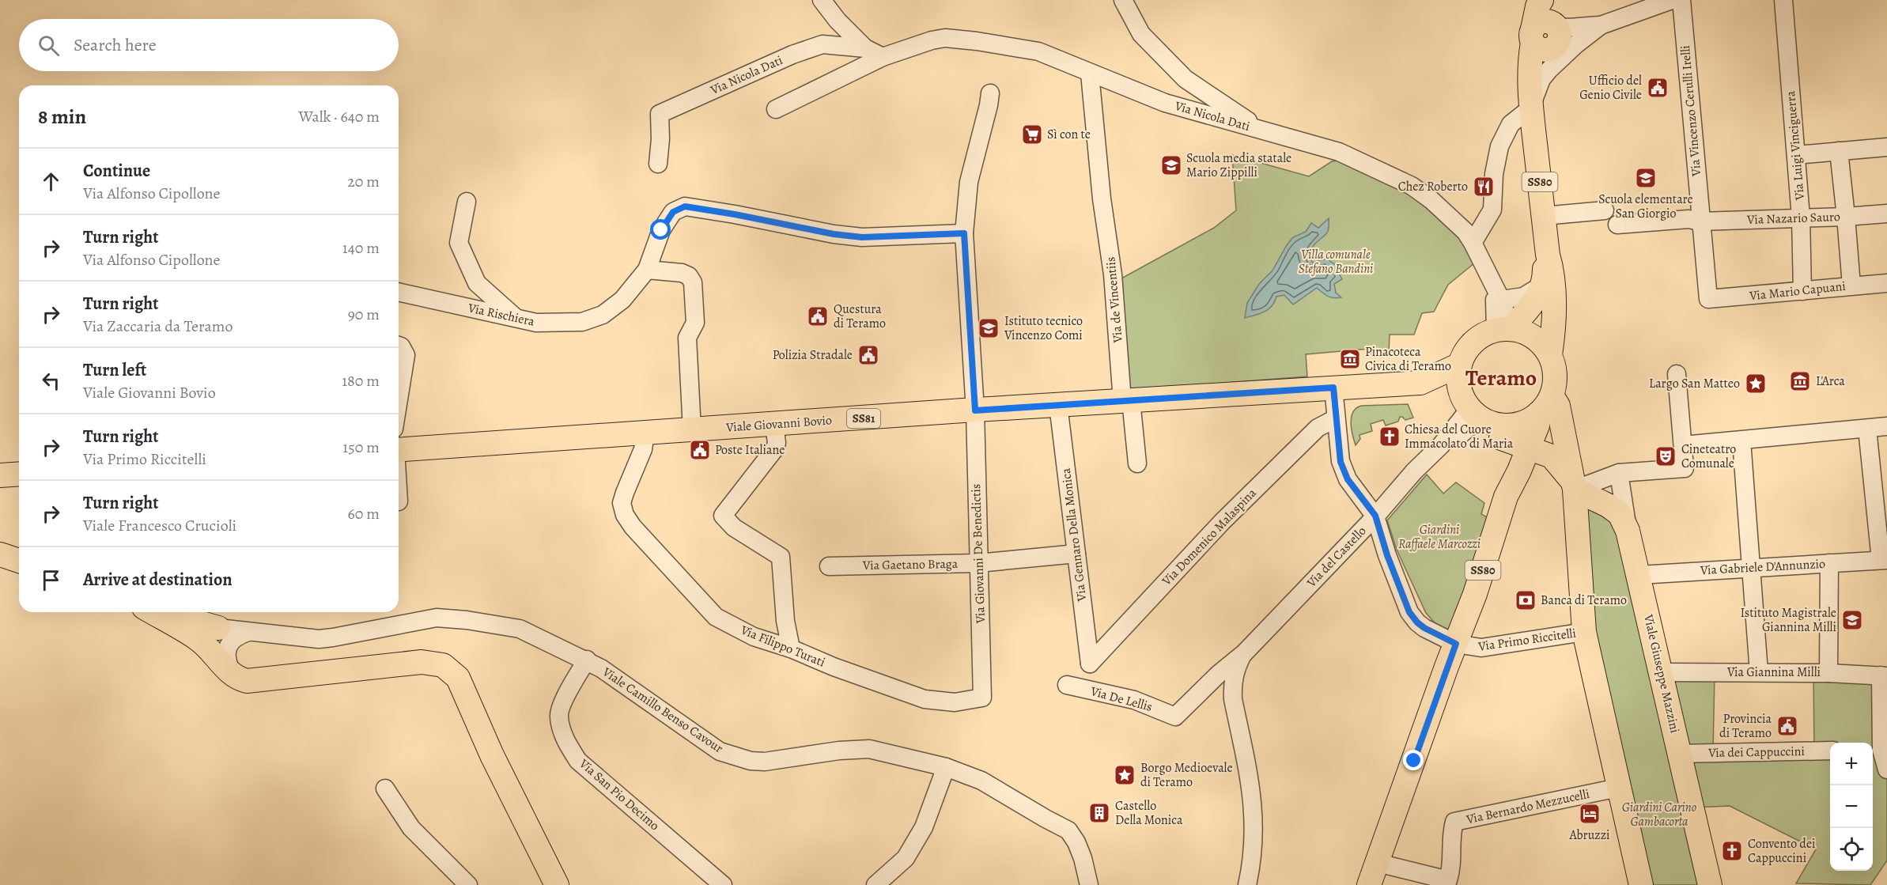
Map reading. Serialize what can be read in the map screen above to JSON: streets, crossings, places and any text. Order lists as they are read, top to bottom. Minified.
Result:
{"streets":{"main road":["SS80","SS81","Viale Giovanni Bovio","Viale Giuseppe Mazzini"],"street":["Via Nicola Dati","Via Vincenzo Cerulli Irelli","Via Luigi Vinciguerra","Via Nazario Sauro","Via Mario Capuani","Via de Vincentiis","Via Rischiera","Via Gennaro Della Monica","Via Domenico Malaspina","Via Giovanni De Benedictis","Via del Castello","Via Gaetano Braga","Via Gabriele D'Annunzio","Via Primo Riccitelli","Via Filippo Turati","Via Giannina Milli","Via De Lellis","Viale Camillo Benso Cavour","Via dei Cappuccini","Via San Pio Decimo","Via Bernardo Mezzucelli"]},"crossings":[["Via Nicola Dati","SS80"],["Via Nicola Dati","Via de Vincentiis"],["Via Nicola Dati","SS81"],["Via Nicola Dati","Via del Castello"],["Via Nicola Dati","Viale Giuseppe Mazzini"],["Via Vincenzo Cerulli Irelli","Via Nazario Sauro"],["Via Vincenzo Cerulli Irelli","Via Mario Capuani"],["Via Luigi Vinciguerra","Via Nazario Sauro"],["Via Luigi Vinciguerra","Via Mario Capuani"],["SS80","SS81"],["SS80","Via del Castello"],["SS80","Via Primo Riccitelli"],["SS80","Viale Giuseppe Mazzini"],["SS80","Via Bernardo Mezzucelli"],["Via de Vincentiis","Viale Giovanni Bovio"],["Via Rischiera","Via Giovanni De Benedictis"],["SS81","Viale Giovanni Bovio"],["SS81","Via del Castello"],["SS81","Viale Giuseppe Mazzini"],["Viale Giovanni Bovio","Via Gennaro Della Monica"],["Viale Giovanni Bovio","Via Giovanni De Benedictis"],["Viale Giovanni Bovio","Via Primo Riccitelli"],["Viale Giovanni Bovio","Via Filippo Turati"],["Via Gennaro Della Monica","Via Domenico Malaspina"],["Via Gennaro Della Monica","Via Gaetano Braga"],["Via Domenico Malaspina","Via Primo Riccitelli"],["Via Giovanni De Benedictis","Via Gaetano Braga"],["Via Giovanni De Benedictis","Via Filippo Turati"],["Via del Castello","Via Primo Riccitelli"],["Via del Castello","Viale Giuseppe Mazzini"],["Via del Castello","Via De Lellis"],["Via Gabriele D'Annunzio","Viale Giuseppe Mazzini"],["Via Giannina Milli","Viale Giuseppe Mazzini"],["Viale Giuseppe Mazzini","Via dei Cappuccini"],["Viale Camillo Benso Cavour","Via San Pio Decimo"]],"districts":["Teramo"],"parks":["Villa comunale Stefano Bandini","Giardini Raffaele Marcozzi","Giardini Carino Gambacorta"],"places":{"public building":["Ufficio del Genio Civile","Questura di Teramo","Polizia Stradale","Poste Italiane","Provincia di Teramo"],"supermarket":["Sì con te"],"school or university":["Scuola media statale Mario Zippilli","Scuola elementare San Giorgio","Istituto tecnico Vincenzo Comi","Istituto Magistrale Giannina Milli"],"restaurant":["Chez Roberto"],"museum":["Pinacoteca Civica di Teramo","L'Arca"],"place":["Largo San Matteo","Borgo Medioevale di Teramo"],"church":["Chiesa del Cuore Immacolato di Maria","Convento dei Cappuccini"],"theatre":["Cineteatro Comunale"],"bank":["Banca di Teramo"],"building":["Castello Della Monica"],"hotel":["Abruzzi"]},"page":{"search":"Search here","heading":["8 min","Walk · 640 m"],"list":[["Continue","Via Alfonso Cipollone","20 m"],["Turn right","Via Alfonso Cipollone","140 m"],["Turn right","Via Zaccaria da Teramo","90 m"],["Turn left","Viale Giovanni Bovio","180 m"],["Turn right","Via Primo Riccitelli","150 m"],["Turn right","Viale Francesco Crucioli","60 m"],"Arrive at destination"],"map_buttons":["+","−"]}}
